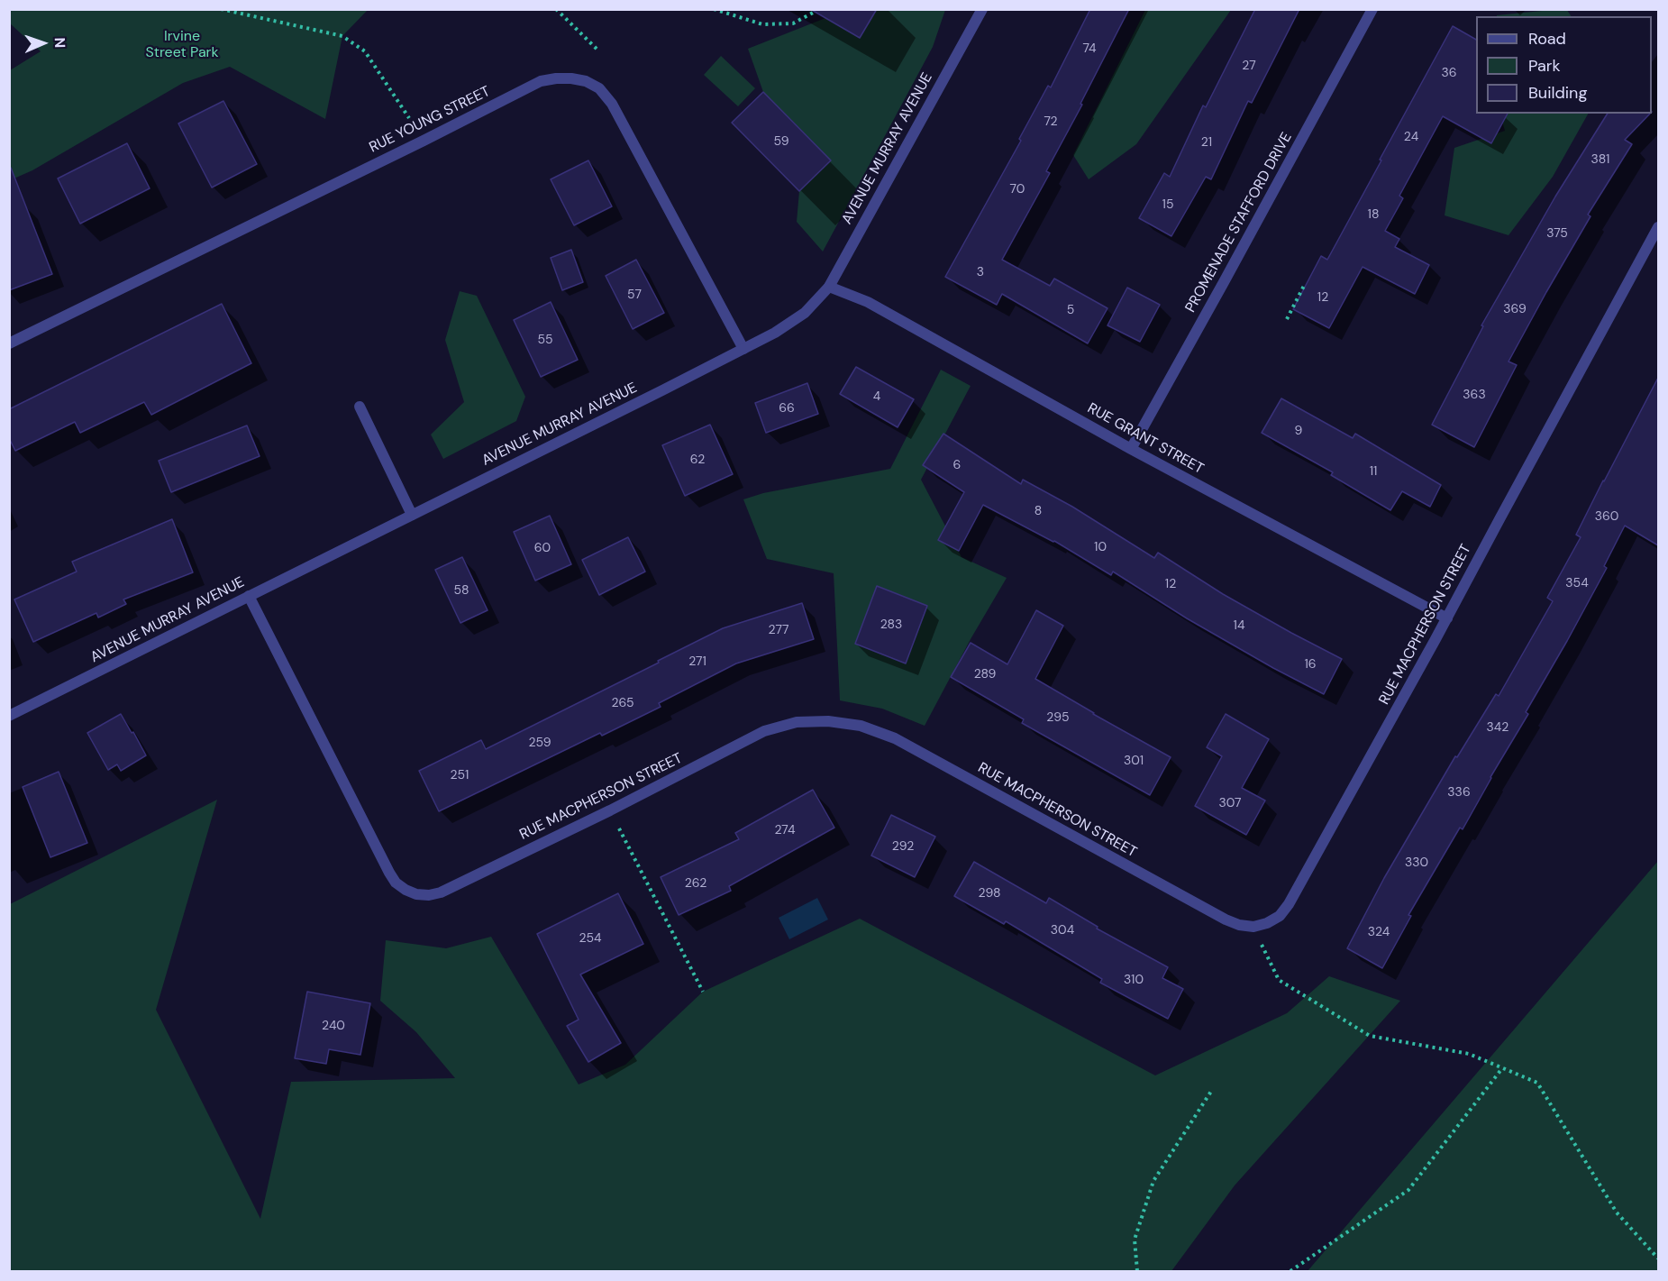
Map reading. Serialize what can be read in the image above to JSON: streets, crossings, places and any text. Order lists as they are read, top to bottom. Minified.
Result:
{"streets":{"street":["RUE YOUNG STREET","AVENUE MURRAY AVENUE","PROMENADE STAFFORD DRIVE","RUE GRANT STREET","RUE MACPHERSON STREET"]},"crossings":[["RUE YOUNG STREET","AVENUE MURRAY AVENUE"],["AVENUE MURRAY AVENUE","RUE GRANT STREET"],["AVENUE MURRAY AVENUE","RUE MACPHERSON STREET"],["PROMENADE STAFFORD DRIVE","RUE GRANT STREET"],["RUE GRANT STREET","RUE MACPHERSON STREET"]],"parks":["Irvine Street Park"],"house_numbers":["74","27","36","72","24","59","21","381","70","15","18","375","3","57","12","369","5","55","363","4","66","9","62","6","11","8","360","10","60","354","12","58","283","14","277","271","16","289","265","295","342","259","301","251","336","307","274","292","330","262","298","304","324","254","310","240"],"legend":["Road","Park","Building"],"north":"right"}
